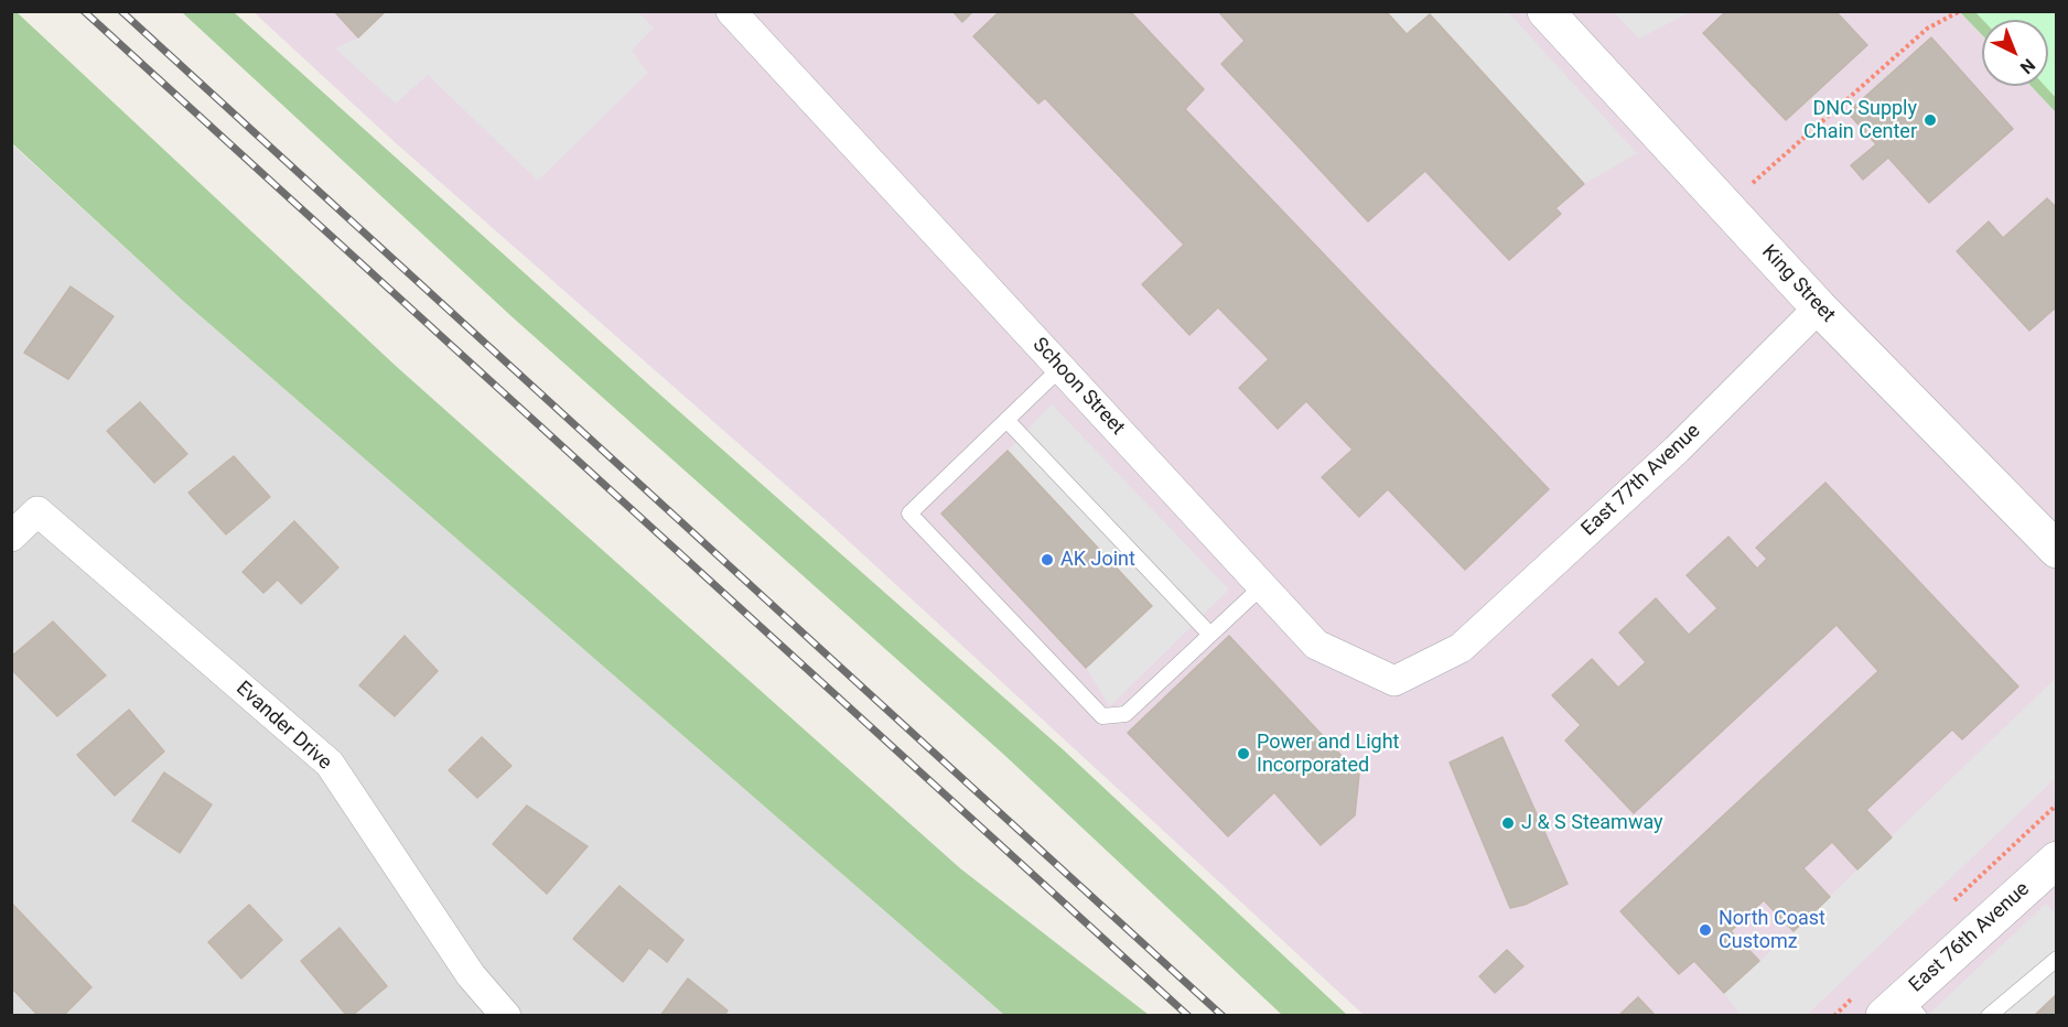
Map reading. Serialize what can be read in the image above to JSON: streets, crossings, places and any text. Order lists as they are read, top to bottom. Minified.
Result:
{"streets":{"street":["King Street","Schoon Street","East 77th Avenue","Evander Drive","East 76th Avenue"]},"crossings":[["King Street","East 77th Avenue"],["Schoon Street","East 77th Avenue"]],"places":["DNC Supply Chain Center","AK Joint","Power and Light Incorporated","J & S Steamway","North Coast Customz"],"north":"bottom right"}
